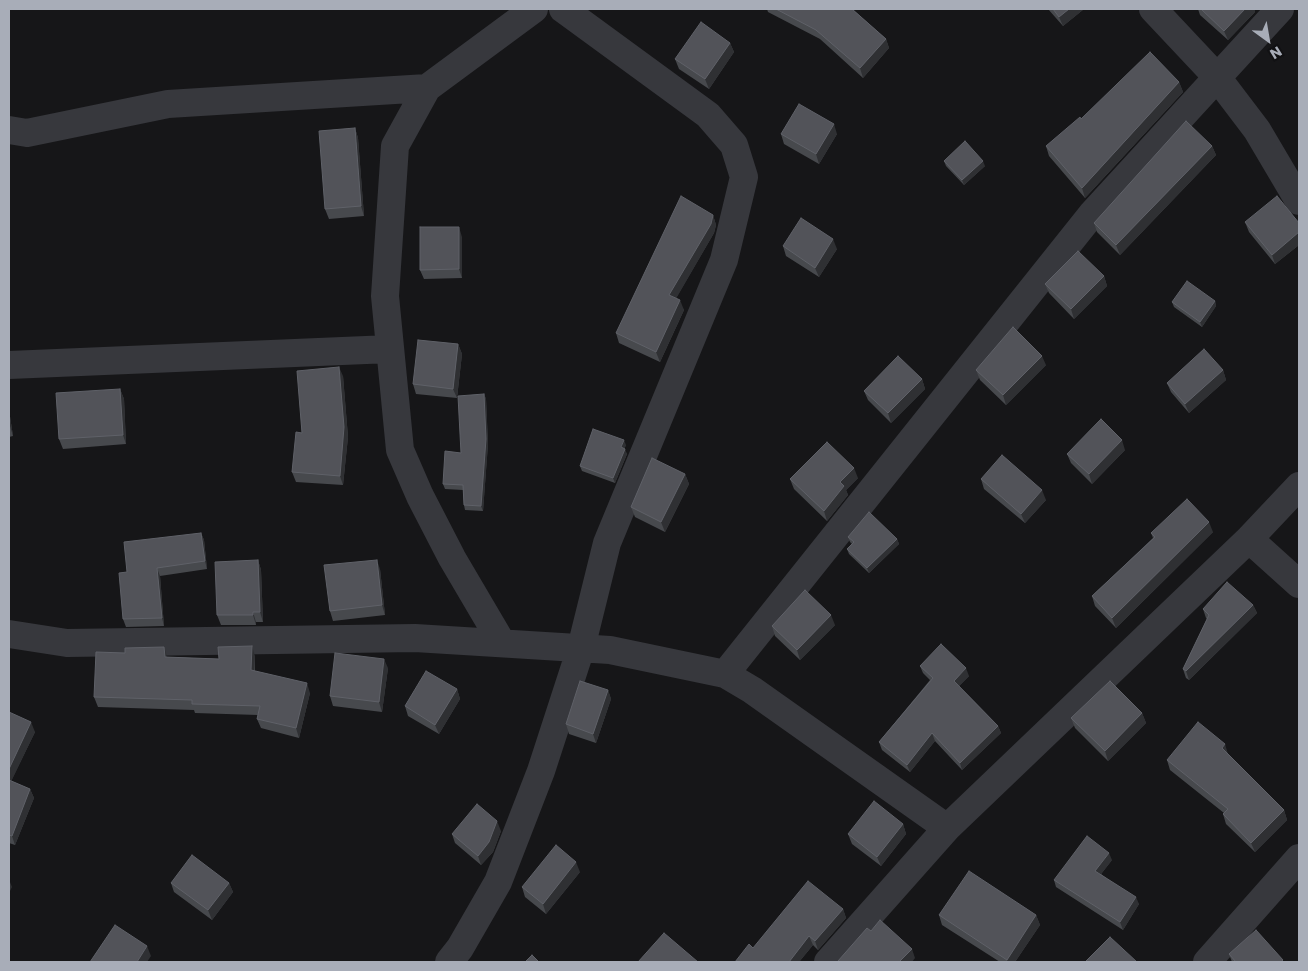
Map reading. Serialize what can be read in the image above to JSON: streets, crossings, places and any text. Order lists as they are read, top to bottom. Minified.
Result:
{"north":"bottom right"}
